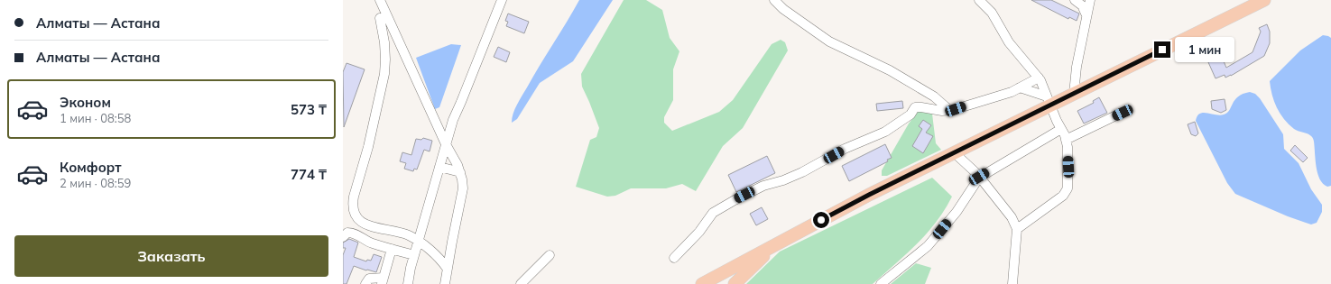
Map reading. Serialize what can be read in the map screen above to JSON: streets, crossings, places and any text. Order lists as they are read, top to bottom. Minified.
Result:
{"page":{"banner":["Алматы — Астана","Алматы — Астана"],"bubble":"1 мин","list":[{"name":"Эконом","note":"1 мин · 08:58","value":"573 ₸"},{"name":"Комфорт","note":"2 мин · 08:59","value":"774 ₸"}],"buttons":"Заказать"}}
